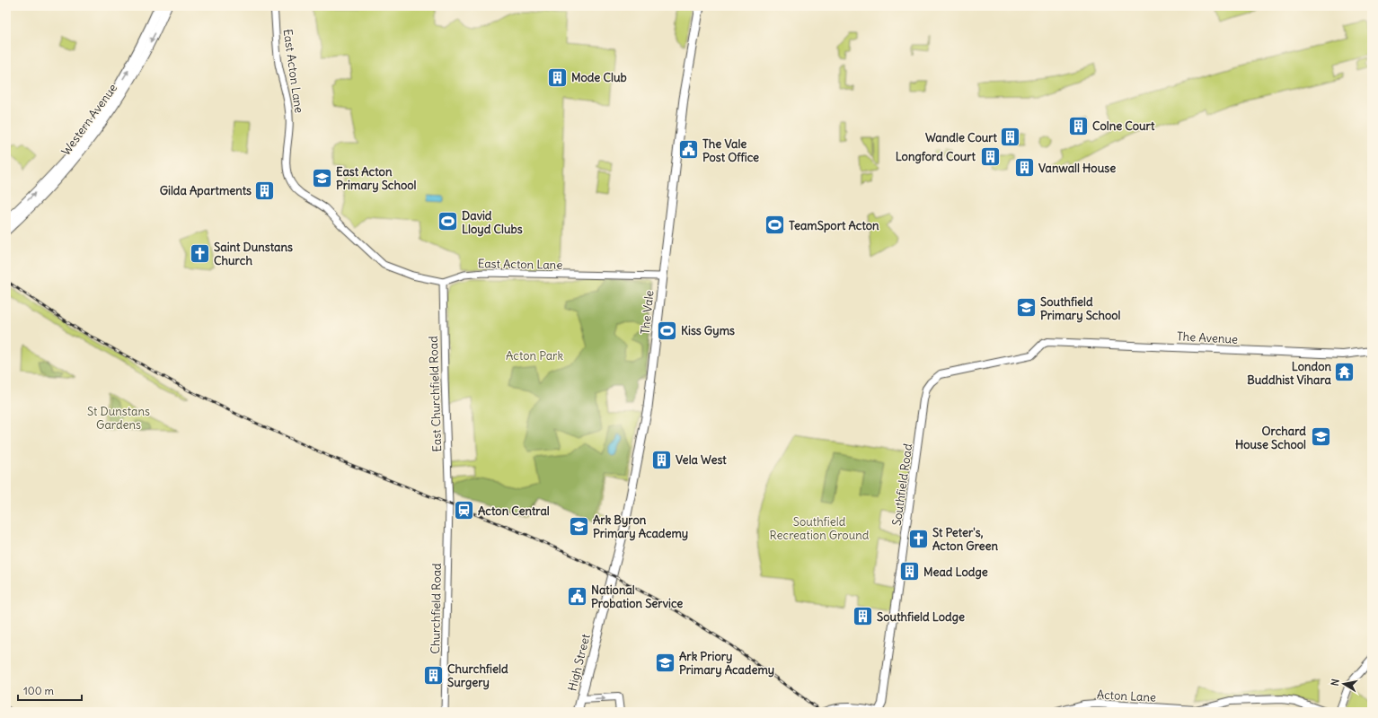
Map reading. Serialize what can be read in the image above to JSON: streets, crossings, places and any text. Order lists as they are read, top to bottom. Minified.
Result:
{"streets":{"main road":["Western Avenue","The Vale","The Avenue","Southfield Road","High Street","Acton Lane"],"street":["East Acton Lane","East Churchfield Road","Churchfield Road"]},"crossings":[["East Acton Lane","The Vale"],["East Acton Lane","East Churchfield Road"],["The Vale","High Street"],["The Avenue","Southfield Road"],["East Churchfield Road","Churchfield Road"]],"parks":["Acton Park","St Dunstans Gardens","Southfield Recreation Ground"],"places":{"building":["Mode Club","Colne Court","Wandle Court","Longford Court","Vanwall House","Gilda Apartments","Vela West","Mead Lodge","Southfield Lodge","Churchfield Surgery"],"public building":["The Vale Post Office","National Probation Service"],"school or university":["East Acton Primary School","Southfield Primary School","Orchard House School","Ark Byron Primary Academy","Ark Priory Primary Academy"],"sports":["David Lloyd Clubs","TeamSport Acton","Kiss Gyms"],"church":["Saint Dunstans Church","St Peter's, Acton Green"],"temple":["London Buddhist Vihara"],"station":["Acton Central"]},"scale_bar":"100 m","north":"left"}
